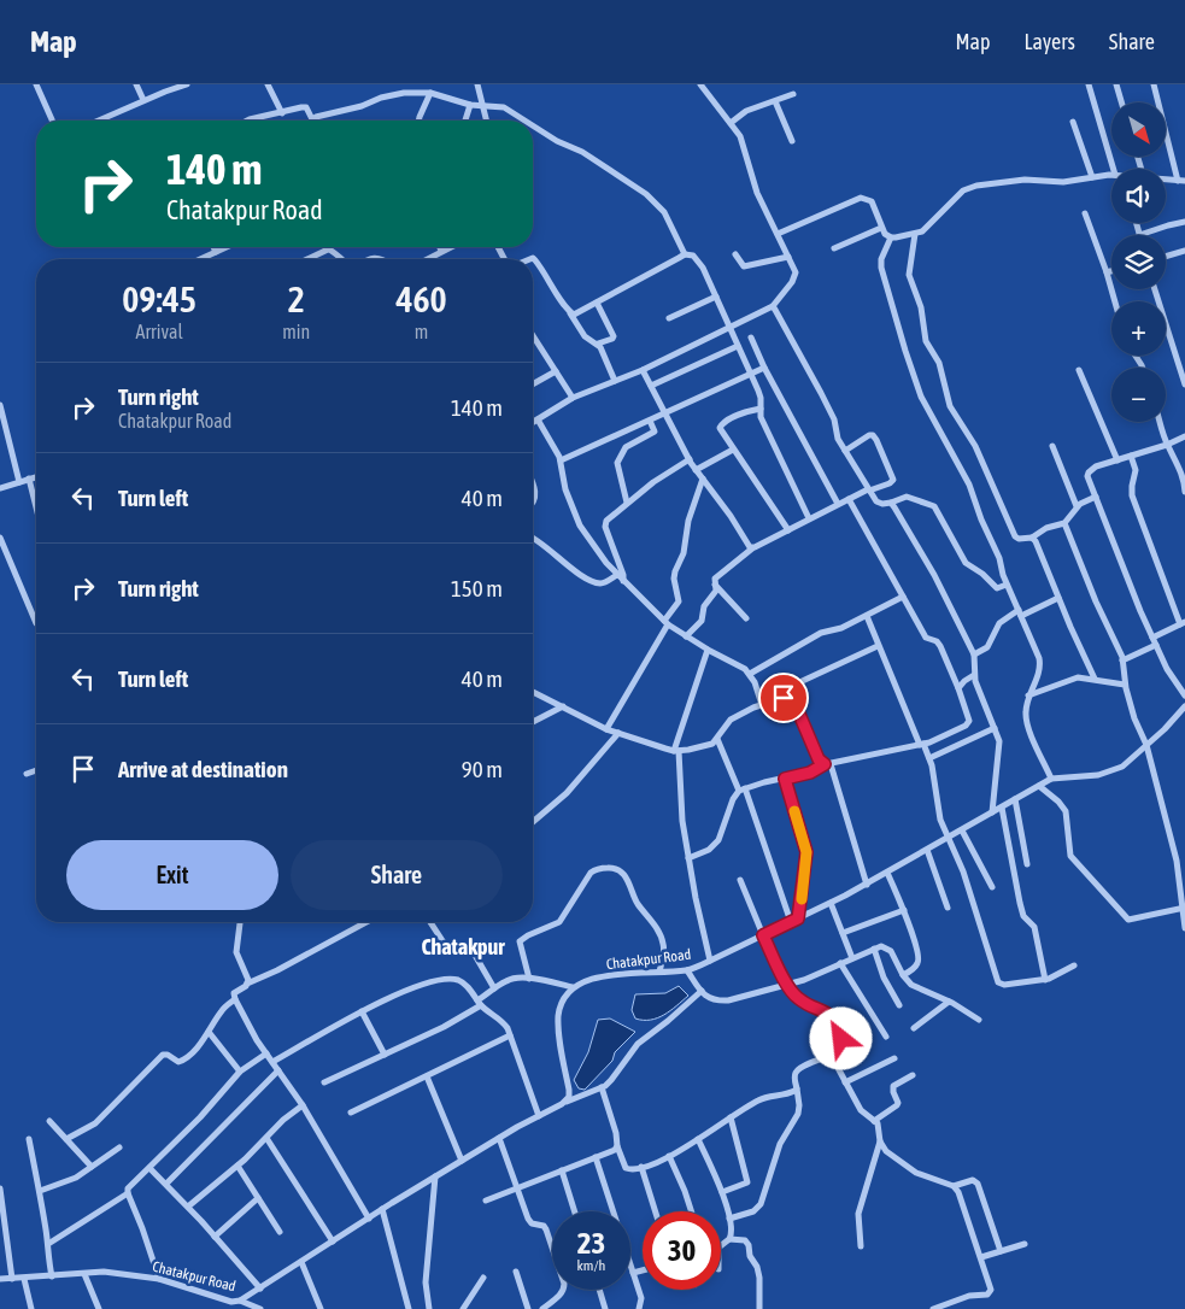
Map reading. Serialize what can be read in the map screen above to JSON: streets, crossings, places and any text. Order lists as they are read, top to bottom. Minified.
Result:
{"streets":{"street":["Chatakpur Road"]},"districts":["Chatakpur"],"north":"bottom right","page":{"header":"Map","nav":["Map","Layers","Share"],"map_buttons":["+","−"],"turn":["140 m","Chatakpur Road"],"eta":["09:45","Arrival","2","min","460","m"],"list":[{"name":"Turn right","note":"Chatakpur Road","value":"140 m"},{"name":"Turn left","value":"40 m"},{"name":"Turn right","value":"150 m"},{"name":"Turn left","value":"40 m"},{"name":"Arrive at destination","value":"90 m"}],"buttons":["Exit","Share"],"speed":"23 km/h","limit":"30"}}
